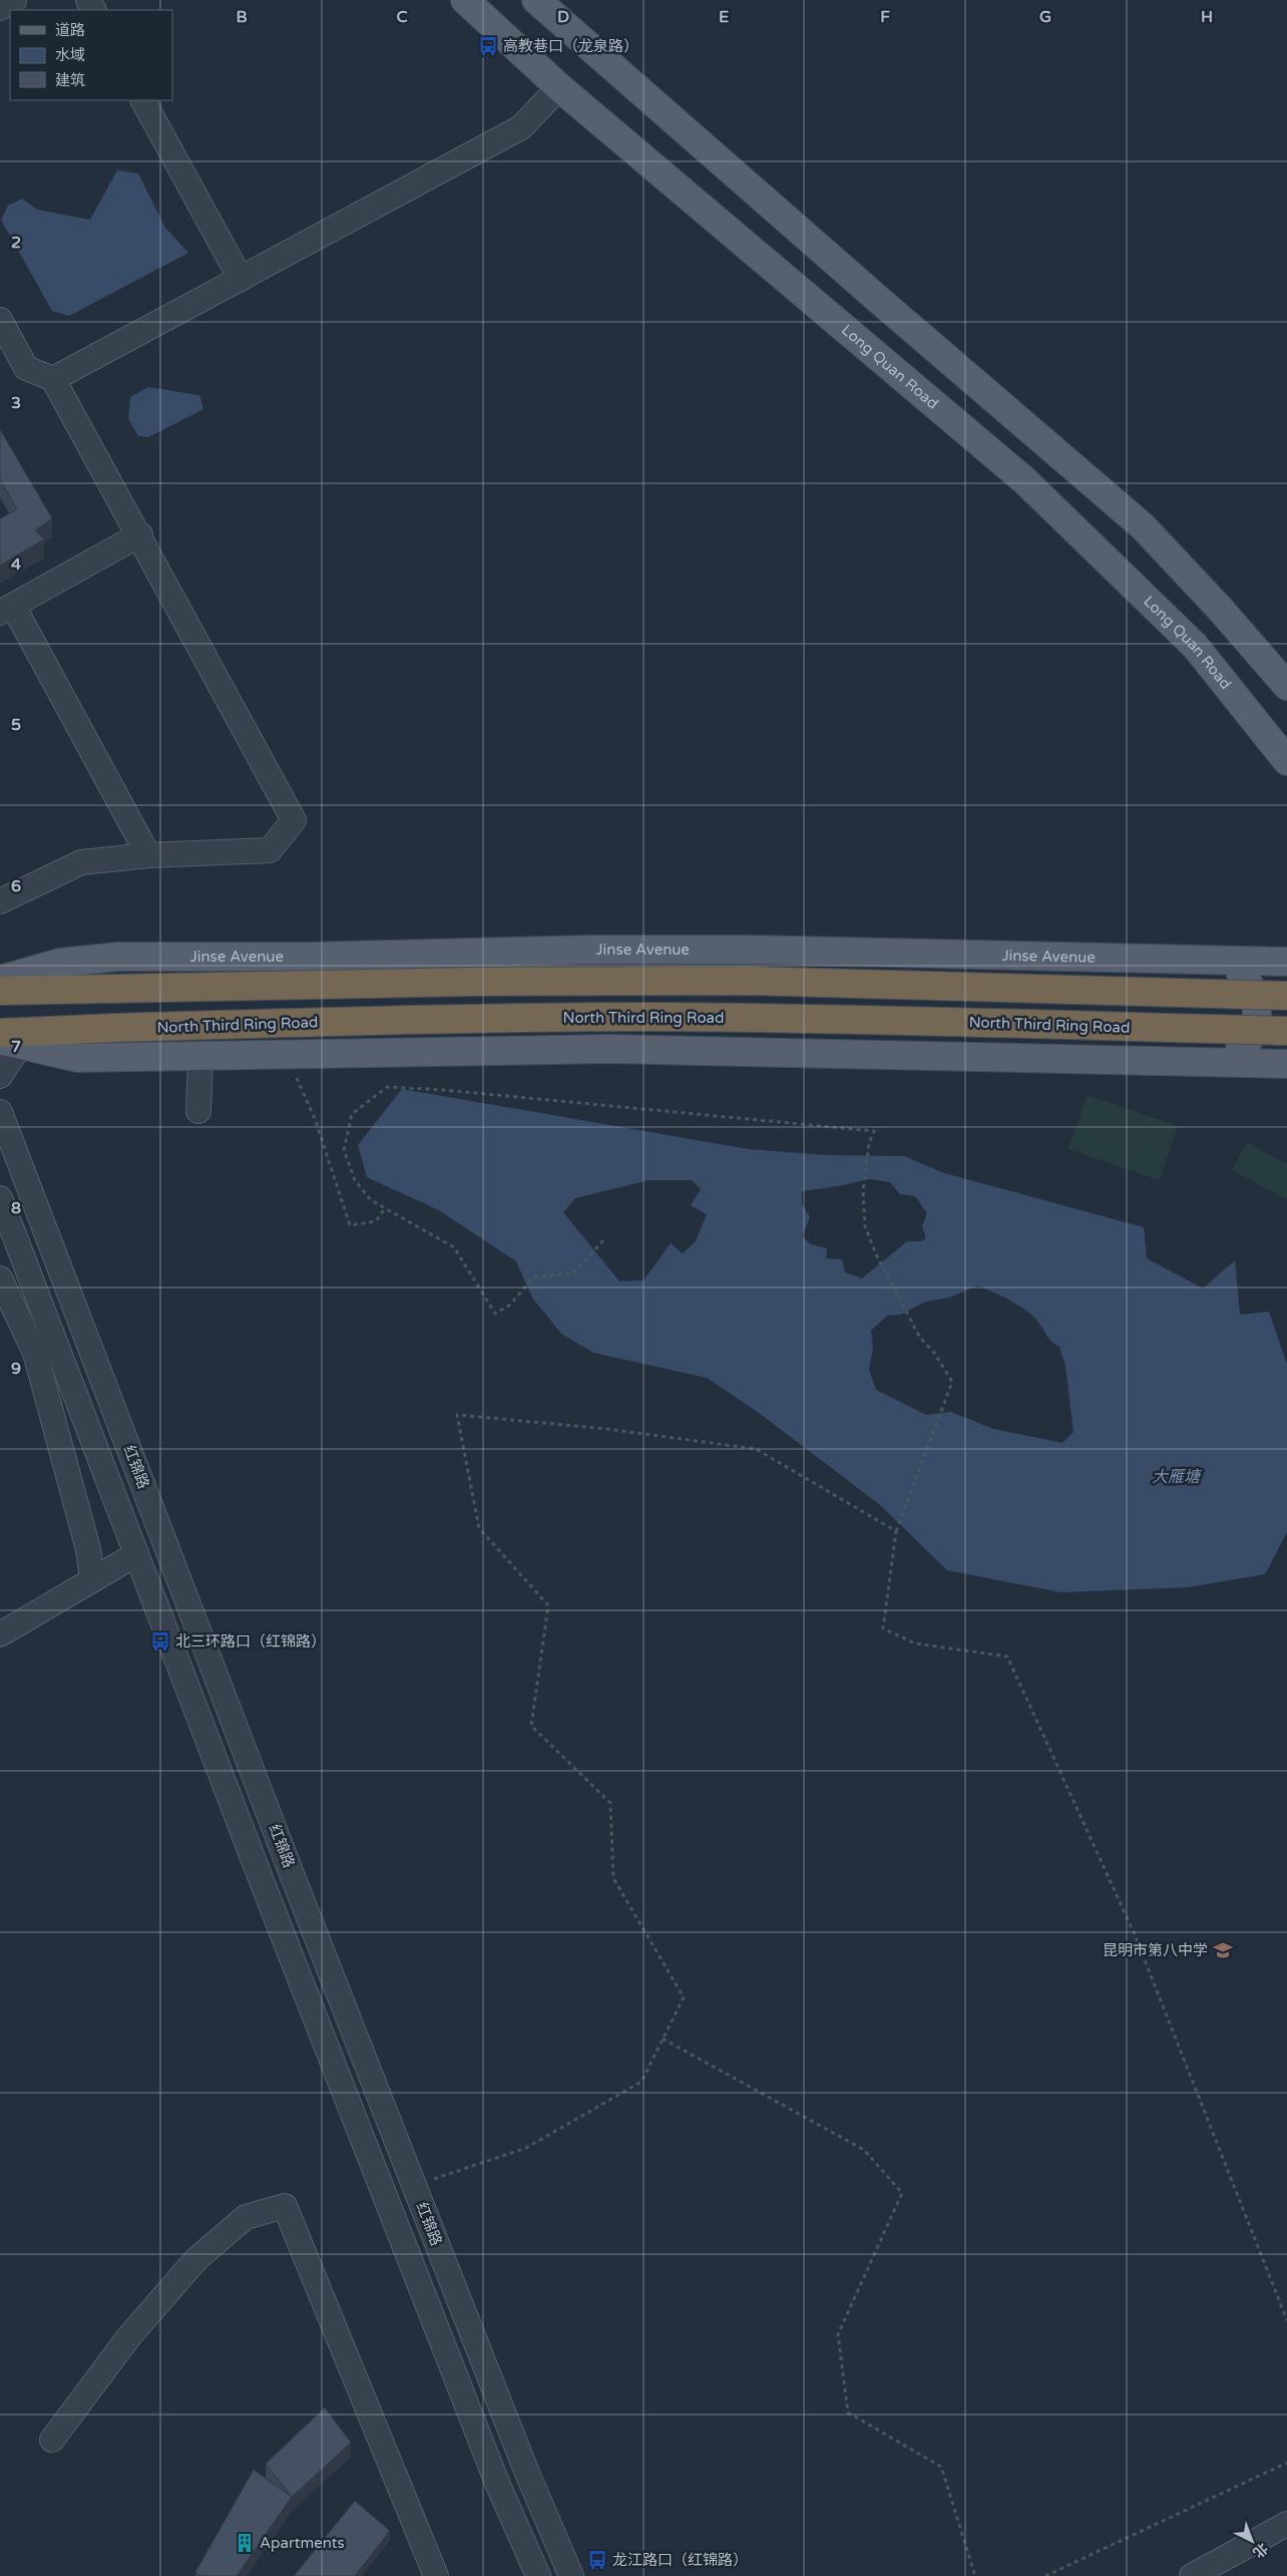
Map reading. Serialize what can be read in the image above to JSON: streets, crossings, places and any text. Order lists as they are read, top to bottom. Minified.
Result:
{"streets":{"highway":["North Third Ring Road"],"main road":["Long Quan Road","Jinse Avenue"],"street":["红锦路"]},"water":["大雁塘"],"places":{"bus stop":["高教巷口（龙泉路）","北三环路口（红锦路）","龙江路口（红锦路）"],"school or university":["昆明市第八中学"],"building":["Apartments"]},"legend":["道路","水域","建筑"],"north":"bottom right","grid":{"columns":["B","C","D","E","F","G","H"],"rows":["2","3","4","5","6","7","8","9"]}}
